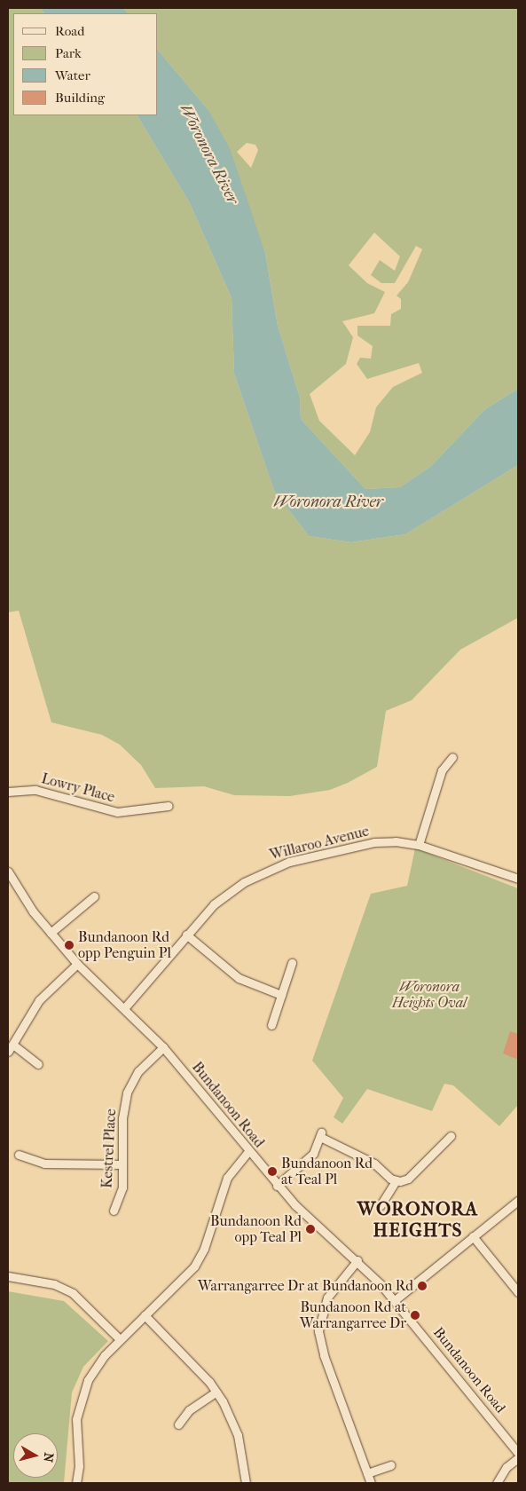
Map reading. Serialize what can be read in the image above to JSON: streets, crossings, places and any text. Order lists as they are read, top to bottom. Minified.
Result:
{"streets":{"street":["Lowry Place","Willaroo Avenue","Bundanoon Road","Kestrel Place"]},"crossings":[["Willaroo Avenue","Bundanoon Road"],["Bundanoon Road","Kestrel Place"]],"districts":["WORONORA HEIGHTS"],"water":["Woronora River"],"parks":["Woronora Heights Oval"],"places":["Bundanoon Rd opp Penguin Pl","Bundanoon Rd at Teal Pl","Bundanoon Rd opp Teal Pl","Warrangarree Dr at Bundanoon Rd","Bundanoon Rd at Warrangarree Dr"],"legend":["Road","Park","Water","Building"],"north":"right"}
